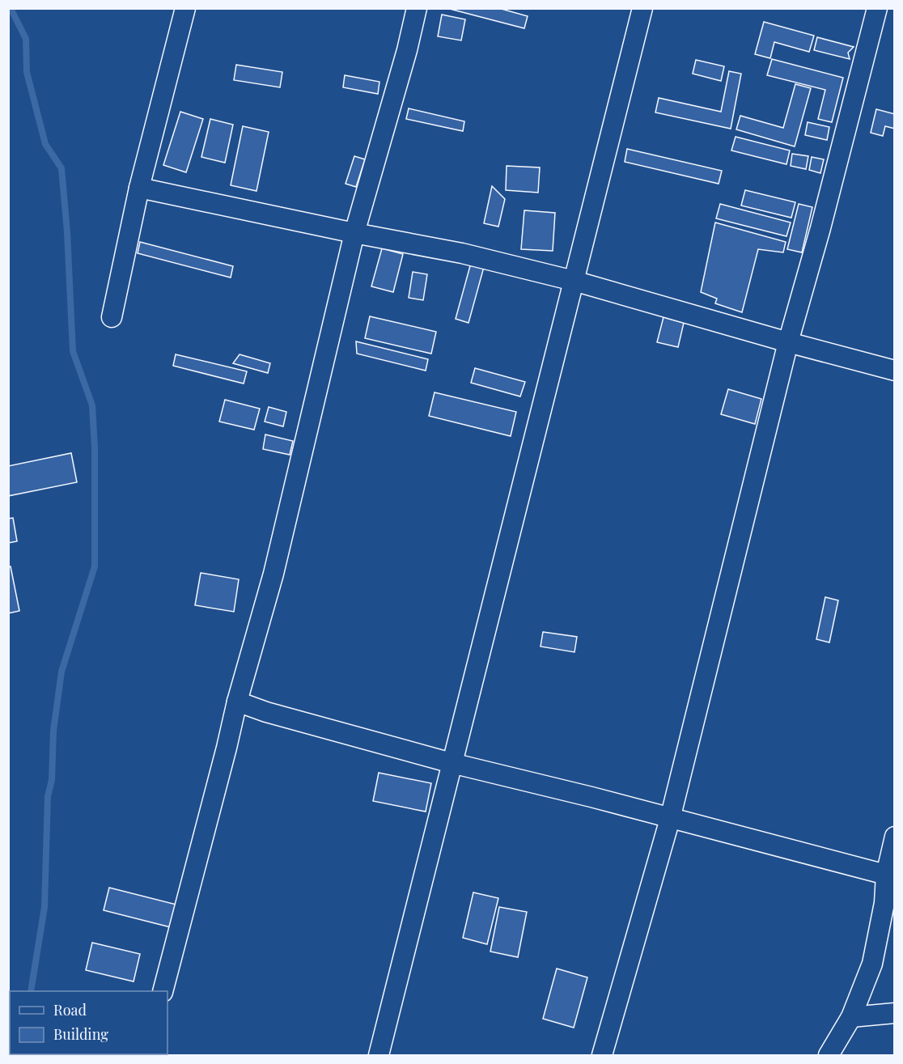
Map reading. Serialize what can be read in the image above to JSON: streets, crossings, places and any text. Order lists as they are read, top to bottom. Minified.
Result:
{"legend":["Road","Building"]}
